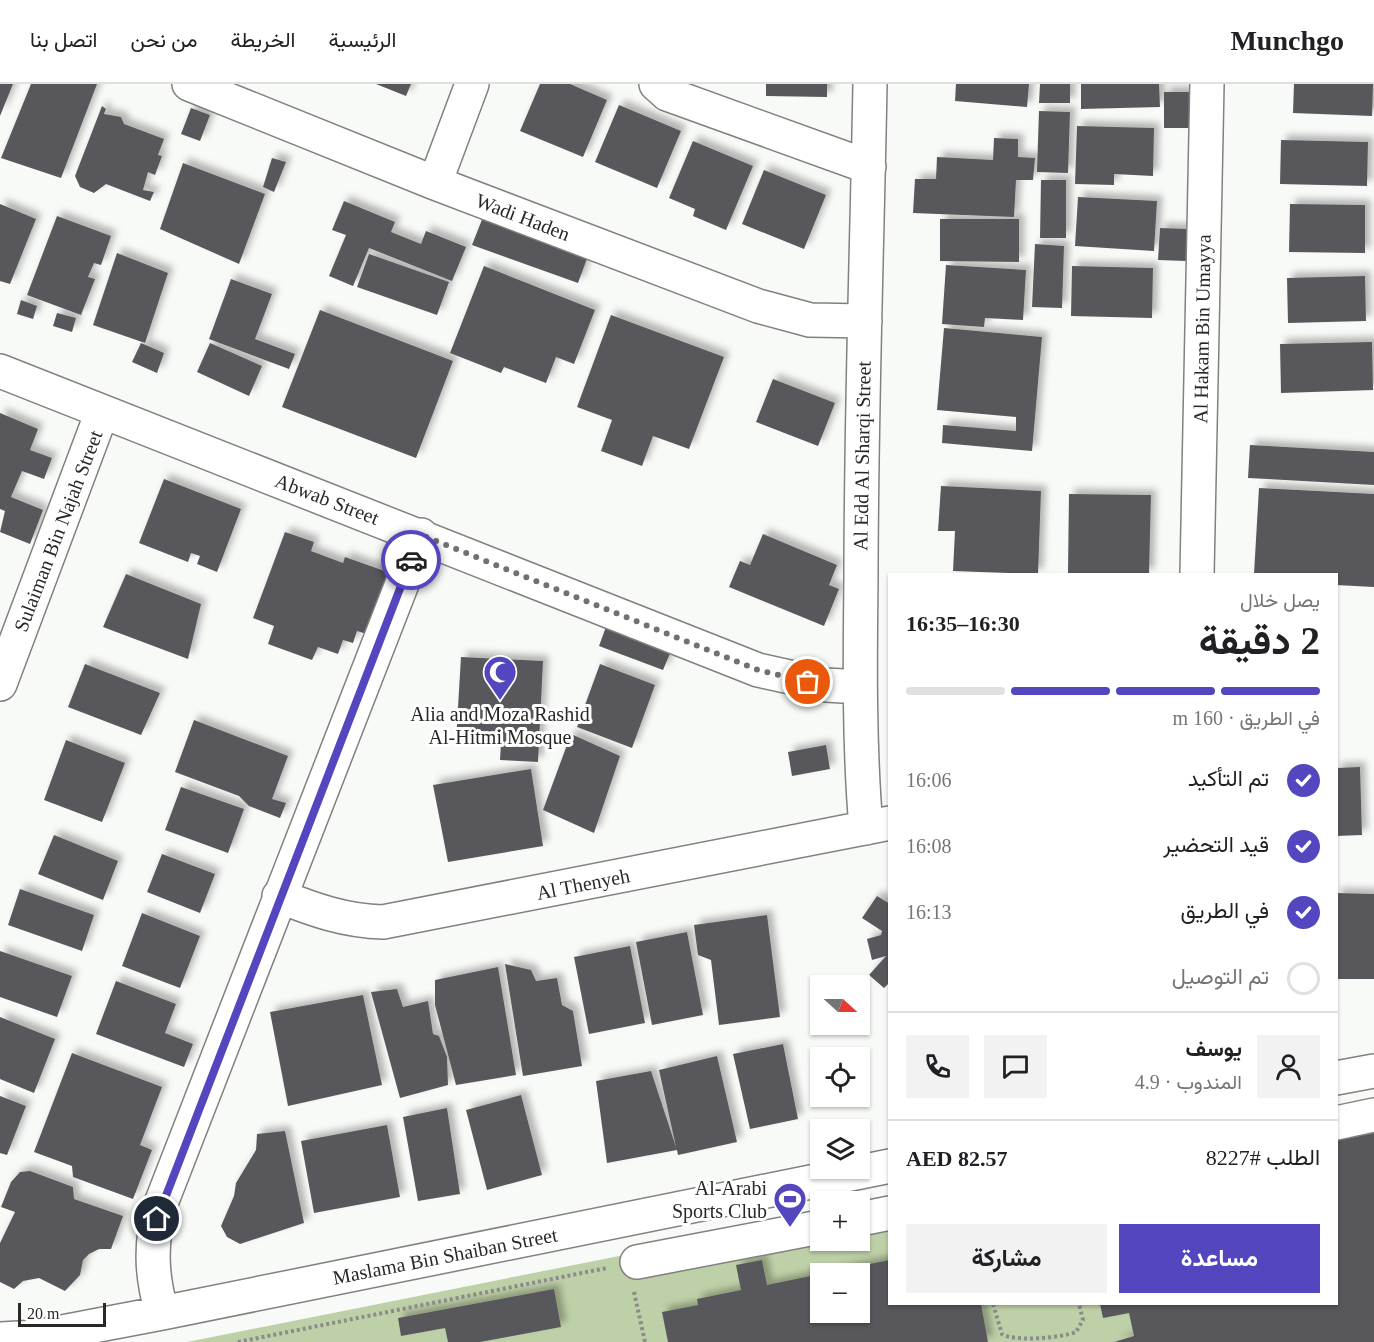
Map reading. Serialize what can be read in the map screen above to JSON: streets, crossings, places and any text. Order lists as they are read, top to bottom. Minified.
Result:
{"streets":{"street":["Wadi Haden","Al Hakam Bin Umayya","Al Edd Al Sharqi Street","Abwab Street","Sulaiman Bin Najah Street","Al Thenyeh","Maslama Bin Shaiban Street"]},"crossings":[["Wadi Haden","Al Edd Al Sharqi Street"],["Al Edd Al Sharqi Street","Abwab Street"],["Al Edd Al Sharqi Street","Al Thenyeh"],["Abwab Street","Sulaiman Bin Najah Street"]],"places":{"mosque":["Alia and Moza Rashid Al-Hitmi Mosque"],"sports":["Al-Arabi Sports Club"]},"scale_bar":"20 m","north":"right","page":{"header":"Munchgo","nav":["الرئيسية","الخريطة","من نحن","اتصل بنا"],"heading":["2 دقيقة","يصل خلال","16:30–16:35"],"panel":["يوسف","المندوب · 4.9","الطلب #8227","AED 82.57"],"bar":"في الطريق · 160 m","list":[["تم التأكيد","16:06"],["قيد التحضير","16:08"],["في الطريق","16:13"],"تم التوصيل"],"map_buttons":["+","−"],"buttons":["مساعدة","مشاركة"],"scale":"20 m"}}
